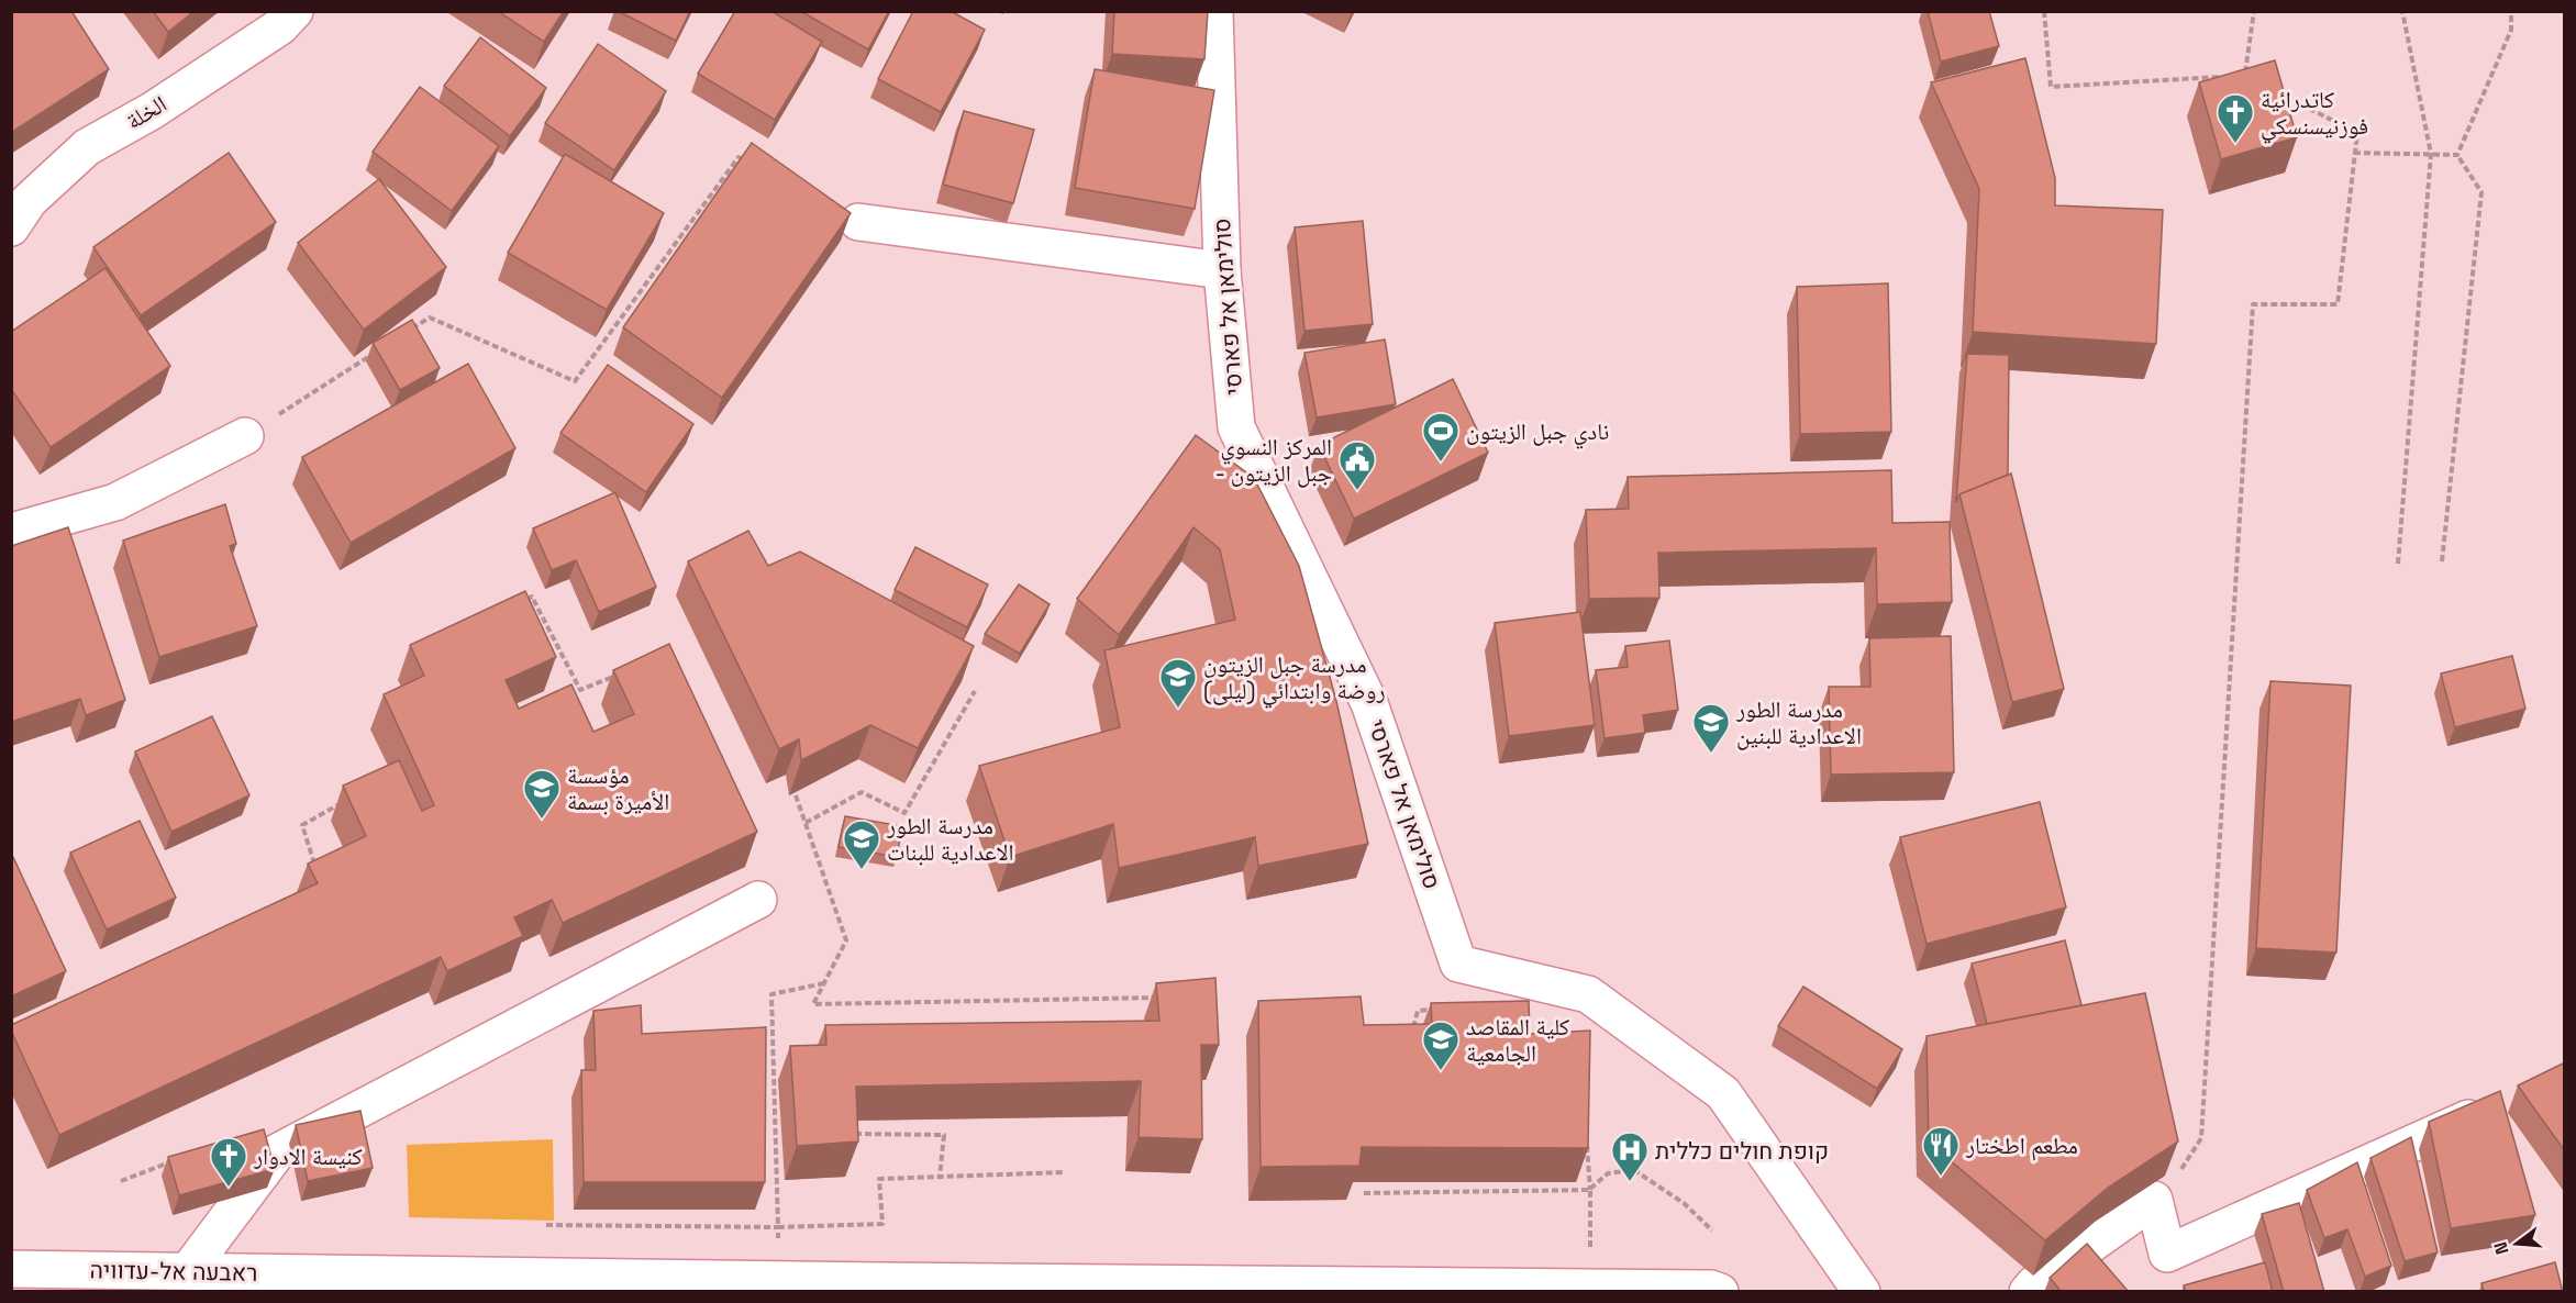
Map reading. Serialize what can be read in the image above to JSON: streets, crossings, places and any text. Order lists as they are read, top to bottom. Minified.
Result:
{"streets":{"street":["الخلة","סולימאן אל פארסי","ראבעה אל-עדוויה"]},"places":{"church":["كاتدرائية فوزنيسنسكي","كنيسة الادوار"],"sports":["نادي جبل الزيتون"],"public building":["المركز النسوي - جبل الزيتون"],"school or university":["مدرسة جبل الزيتون (ليلى) روضة وابتدائي","مدرسة الطور الاعدادية للبنين","مؤسسة الأميرة بسمة","مدرسة الطور الاعدادية للبنات","كلية المقاصد الجامعية"],"restaurant":["مطعم اطختار"],"hospital":["קופת חולים כללית"]},"north":"left"}
